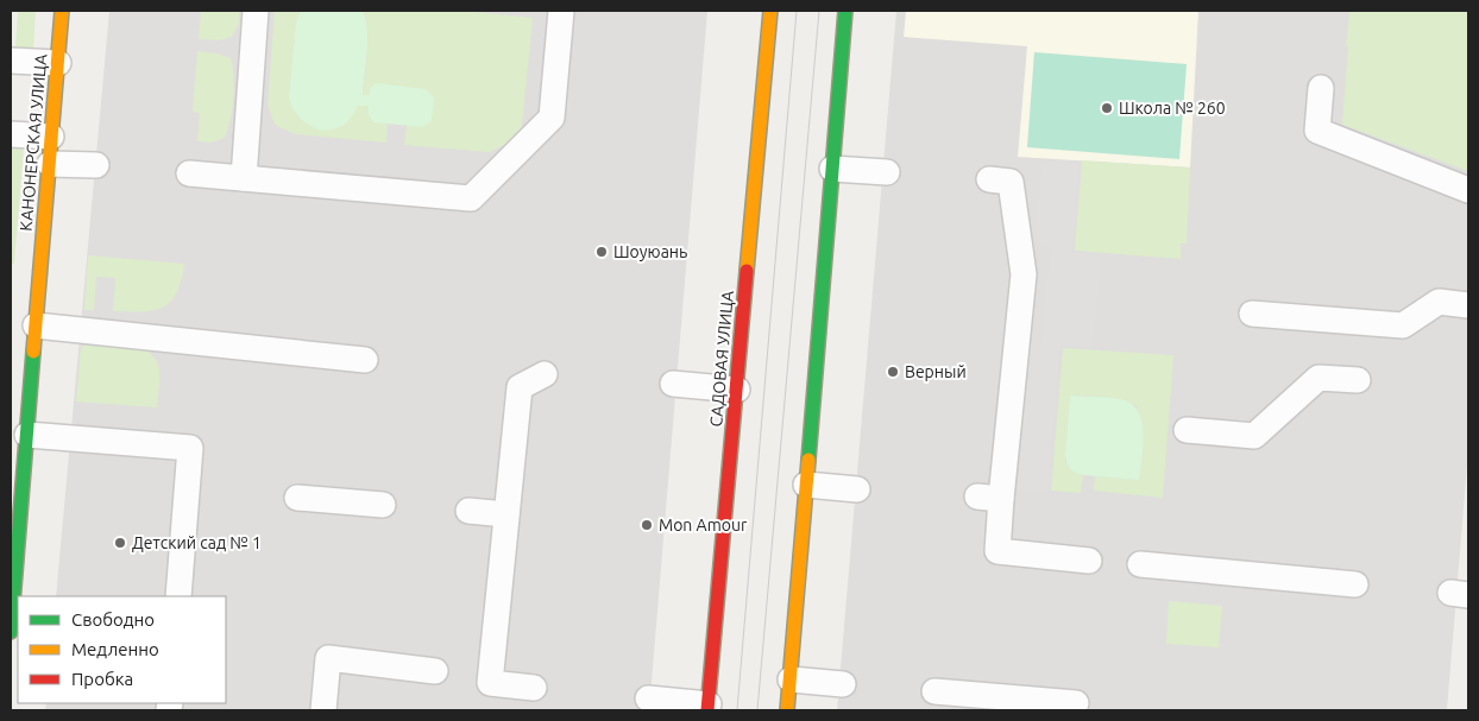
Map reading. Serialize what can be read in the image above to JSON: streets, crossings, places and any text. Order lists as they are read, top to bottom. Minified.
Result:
{"streets":{"street":["КАНОНЕРСКАЯ УЛИЦА","САДОВАЯ УЛИЦА"]},"places":["Школа № 260","Шоуюань","Верный","Mon Amour","Детский сад № 1"],"legend":["Свободно","Медленно","Пробка"]}
